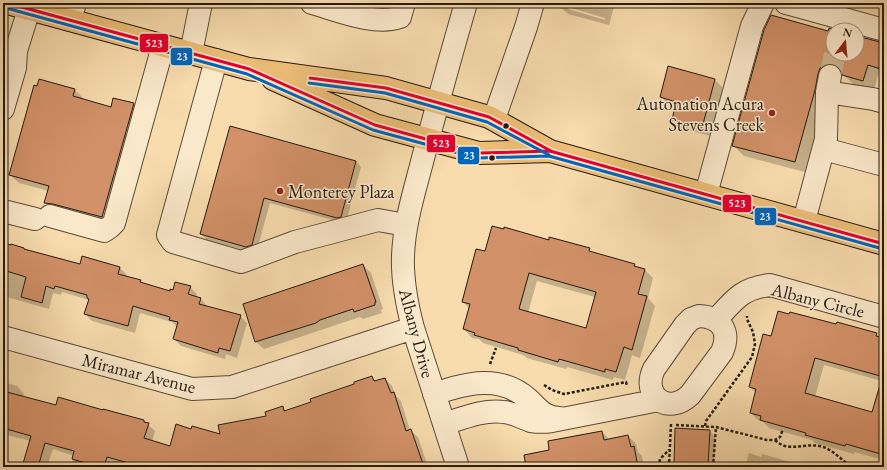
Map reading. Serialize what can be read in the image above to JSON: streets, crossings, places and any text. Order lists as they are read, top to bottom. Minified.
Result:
{"streets":{"street":["Albany Circle","Albany Drive","Miramar Avenue"]},"crossings":[["Albany Drive","Miramar Avenue"]],"places":["Autonation Acura Stevens Creek","Monterey Plaza"],"lines":["transit line 523","transit line 23"],"north":"top"}
